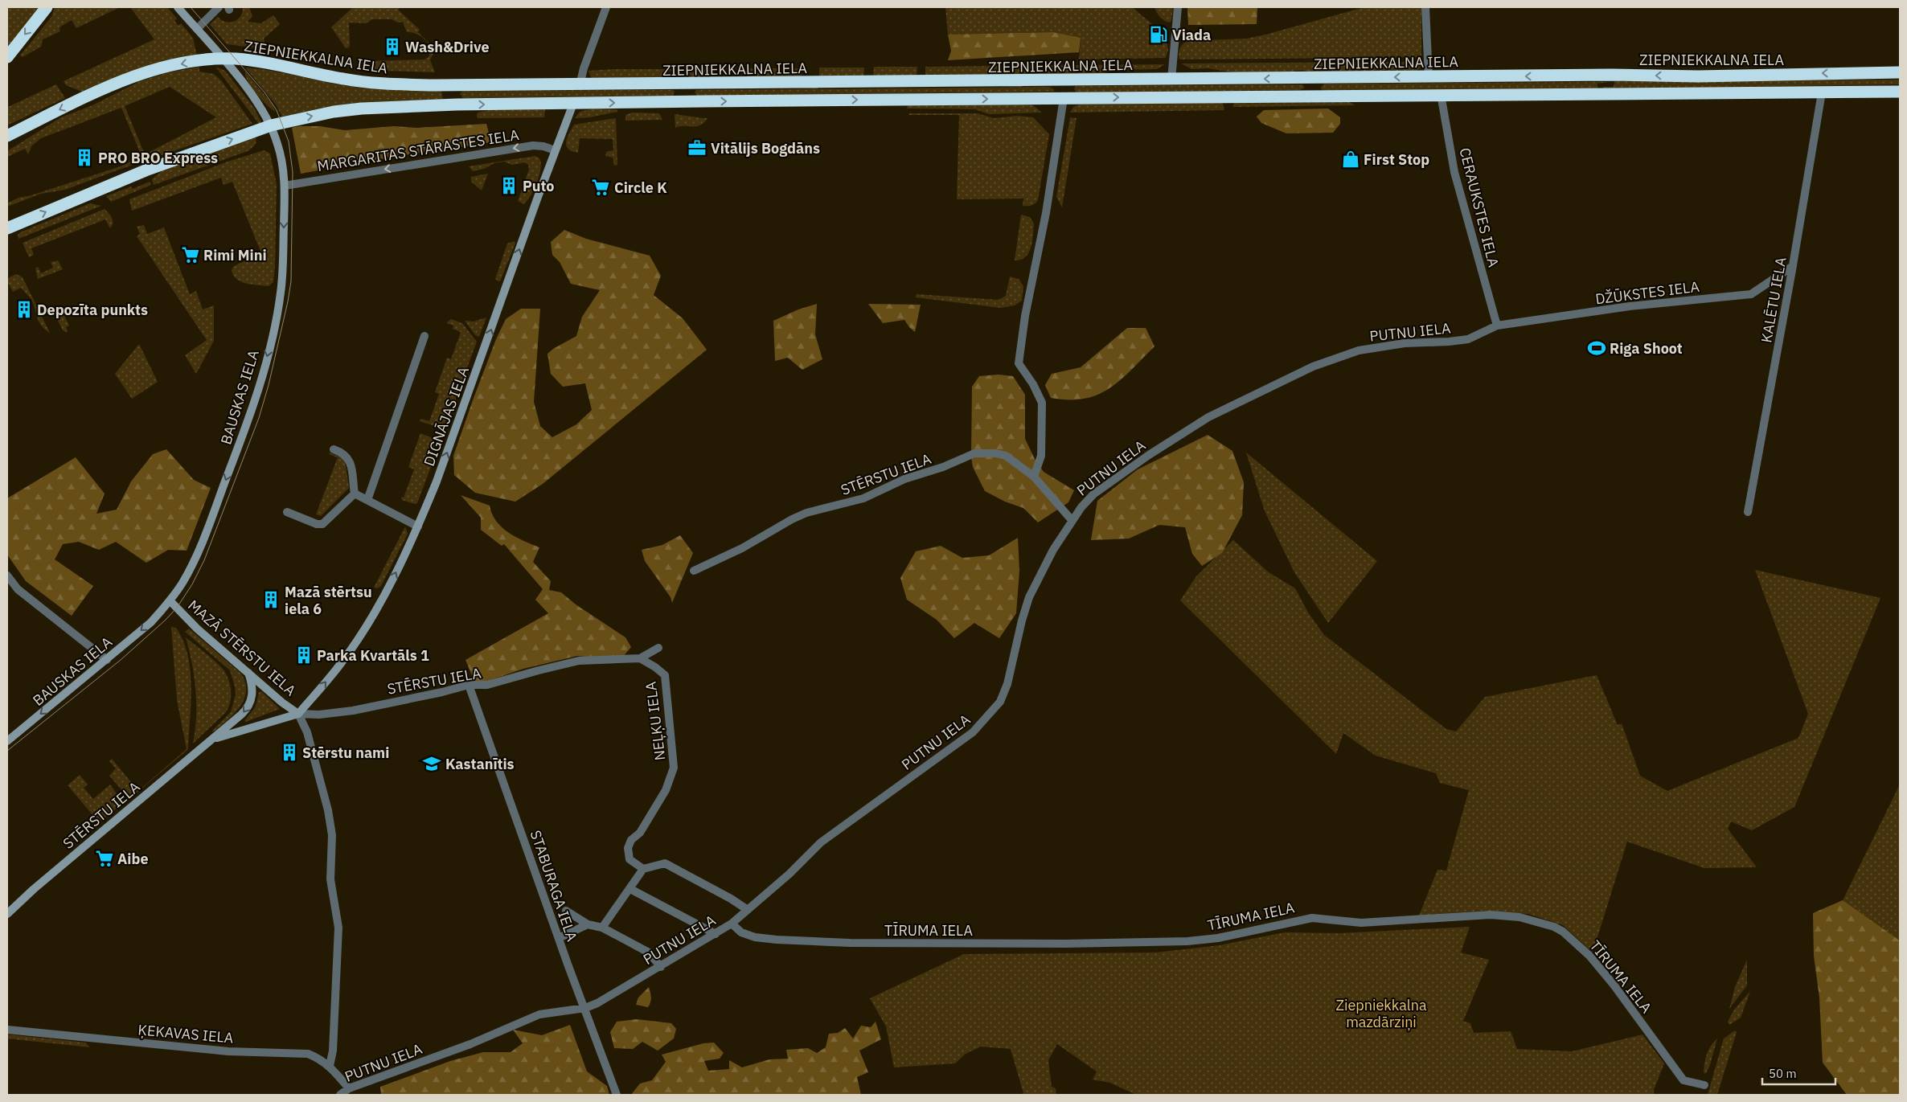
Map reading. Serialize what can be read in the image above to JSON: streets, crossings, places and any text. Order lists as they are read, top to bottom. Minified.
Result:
{"streets":{"highway":["ZIEPNIEKKALNA IELA"],"main road":["BAUSKAS IELA","DIGNĀJAS IELA","STĒRSTU IELA","MAZĀ STĒRSTU IELA"],"street":["MARGARITAS STĀRASTES IELA","CERAUKSTES IELA","DŽŪKSTES IELA","KALĒTU IELA","PUTNU IELA","NEĻĶU IELA","STABURAGA IELA","TĪRUMA IELA","ĶEKAVAS IELA"]},"crossings":[["ZIEPNIEKKALNA IELA","BAUSKAS IELA"],["MARGARITAS STĀRASTES IELA","BAUSKAS IELA"],["MARGARITAS STĀRASTES IELA","DIGNĀJAS IELA"],["CERAUKSTES IELA","DŽŪKSTES IELA"],["CERAUKSTES IELA","PUTNU IELA"],["DŽŪKSTES IELA","KALĒTU IELA"],["DŽŪKSTES IELA","PUTNU IELA"],["PUTNU IELA","STĒRSTU IELA"],["PUTNU IELA","STABURAGA IELA"],["PUTNU IELA","TĪRUMA IELA"],["PUTNU IELA","ĶEKAVAS IELA"],["BAUSKAS IELA","MAZĀ STĒRSTU IELA"],["DIGNĀJAS IELA","STĒRSTU IELA"],["DIGNĀJAS IELA","MAZĀ STĒRSTU IELA"],["STĒRSTU IELA","MAZĀ STĒRSTU IELA"],["STĒRSTU IELA","NEĻĶU IELA"],["STĒRSTU IELA","STABURAGA IELA"]],"one_way":["MARGARITAS STĀRASTES IELA","BAUSKAS IELA","DIGNĀJAS IELA"],"parks":["Ziepniekkalna mazdārziņi"],"places":{"fuel station":["Viada"],"building":["Wash&Drive","PRO BRO Express","Puto","Depozīta punkts","Mazā stērtsu iela 6","Parka Kvartāls 1","Stērstu nami"],"office":["Vitālijs Bogdāns"],"shop":["First Stop"],"supermarket":["Circle K","Rimi Mini","Aibe"],"sports":["Riga Shoot"],"school or university":["Kastanītis"]},"scale_bar":"50 m"}
